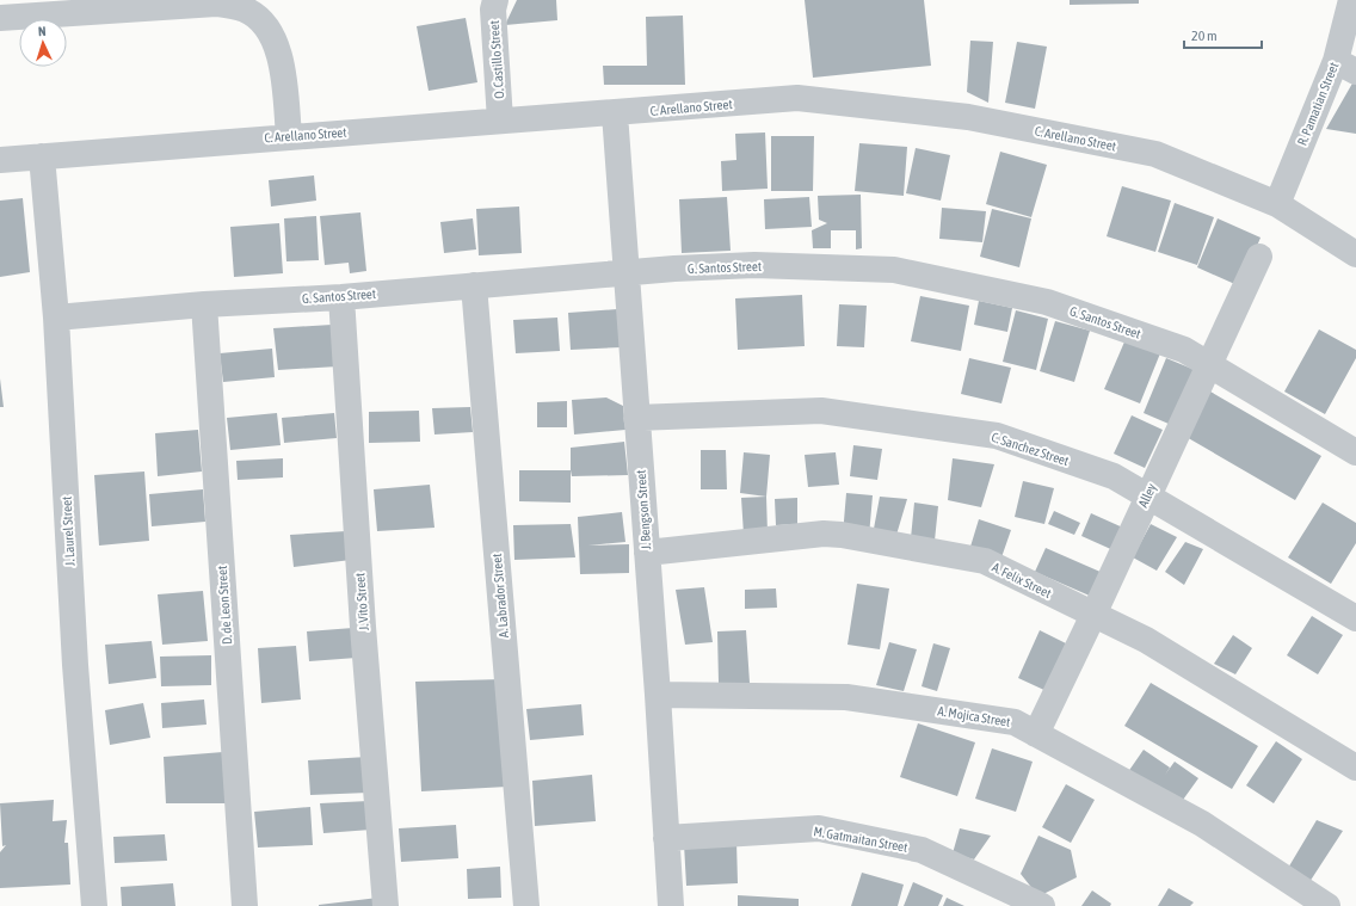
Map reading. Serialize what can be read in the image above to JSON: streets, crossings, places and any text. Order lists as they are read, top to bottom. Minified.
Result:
{"streets":{"street":["O. Castillo Street","R. Pamatian Street","C. Arellano Street","G. Santos Street","C. Sanchez Street","Alley","J. Bengson Street","J. Laurel Street","A. Felix Street","A. Labrador Street","J. Vito Street","D. de Leon Street","A. Mojica Street","M. Gatmaitan Street"]},"crossings":[["O. Castillo Street","C. Arellano Street"],["R. Pamatian Street","C. Arellano Street"],["C. Arellano Street","J. Bengson Street"],["C. Arellano Street","J. Laurel Street"],["G. Santos Street","Alley"],["G. Santos Street","J. Bengson Street"],["G. Santos Street","J. Laurel Street"],["G. Santos Street","A. Labrador Street"],["G. Santos Street","J. Vito Street"],["G. Santos Street","D. de Leon Street"],["C. Sanchez Street","Alley"],["C. Sanchez Street","J. Bengson Street"],["Alley","A. Felix Street"],["Alley","A. Mojica Street"],["J. Bengson Street","A. Felix Street"],["J. Bengson Street","A. Mojica Street"],["J. Bengson Street","M. Gatmaitan Street"]],"scale_bar":"20 m","north":"top"}
